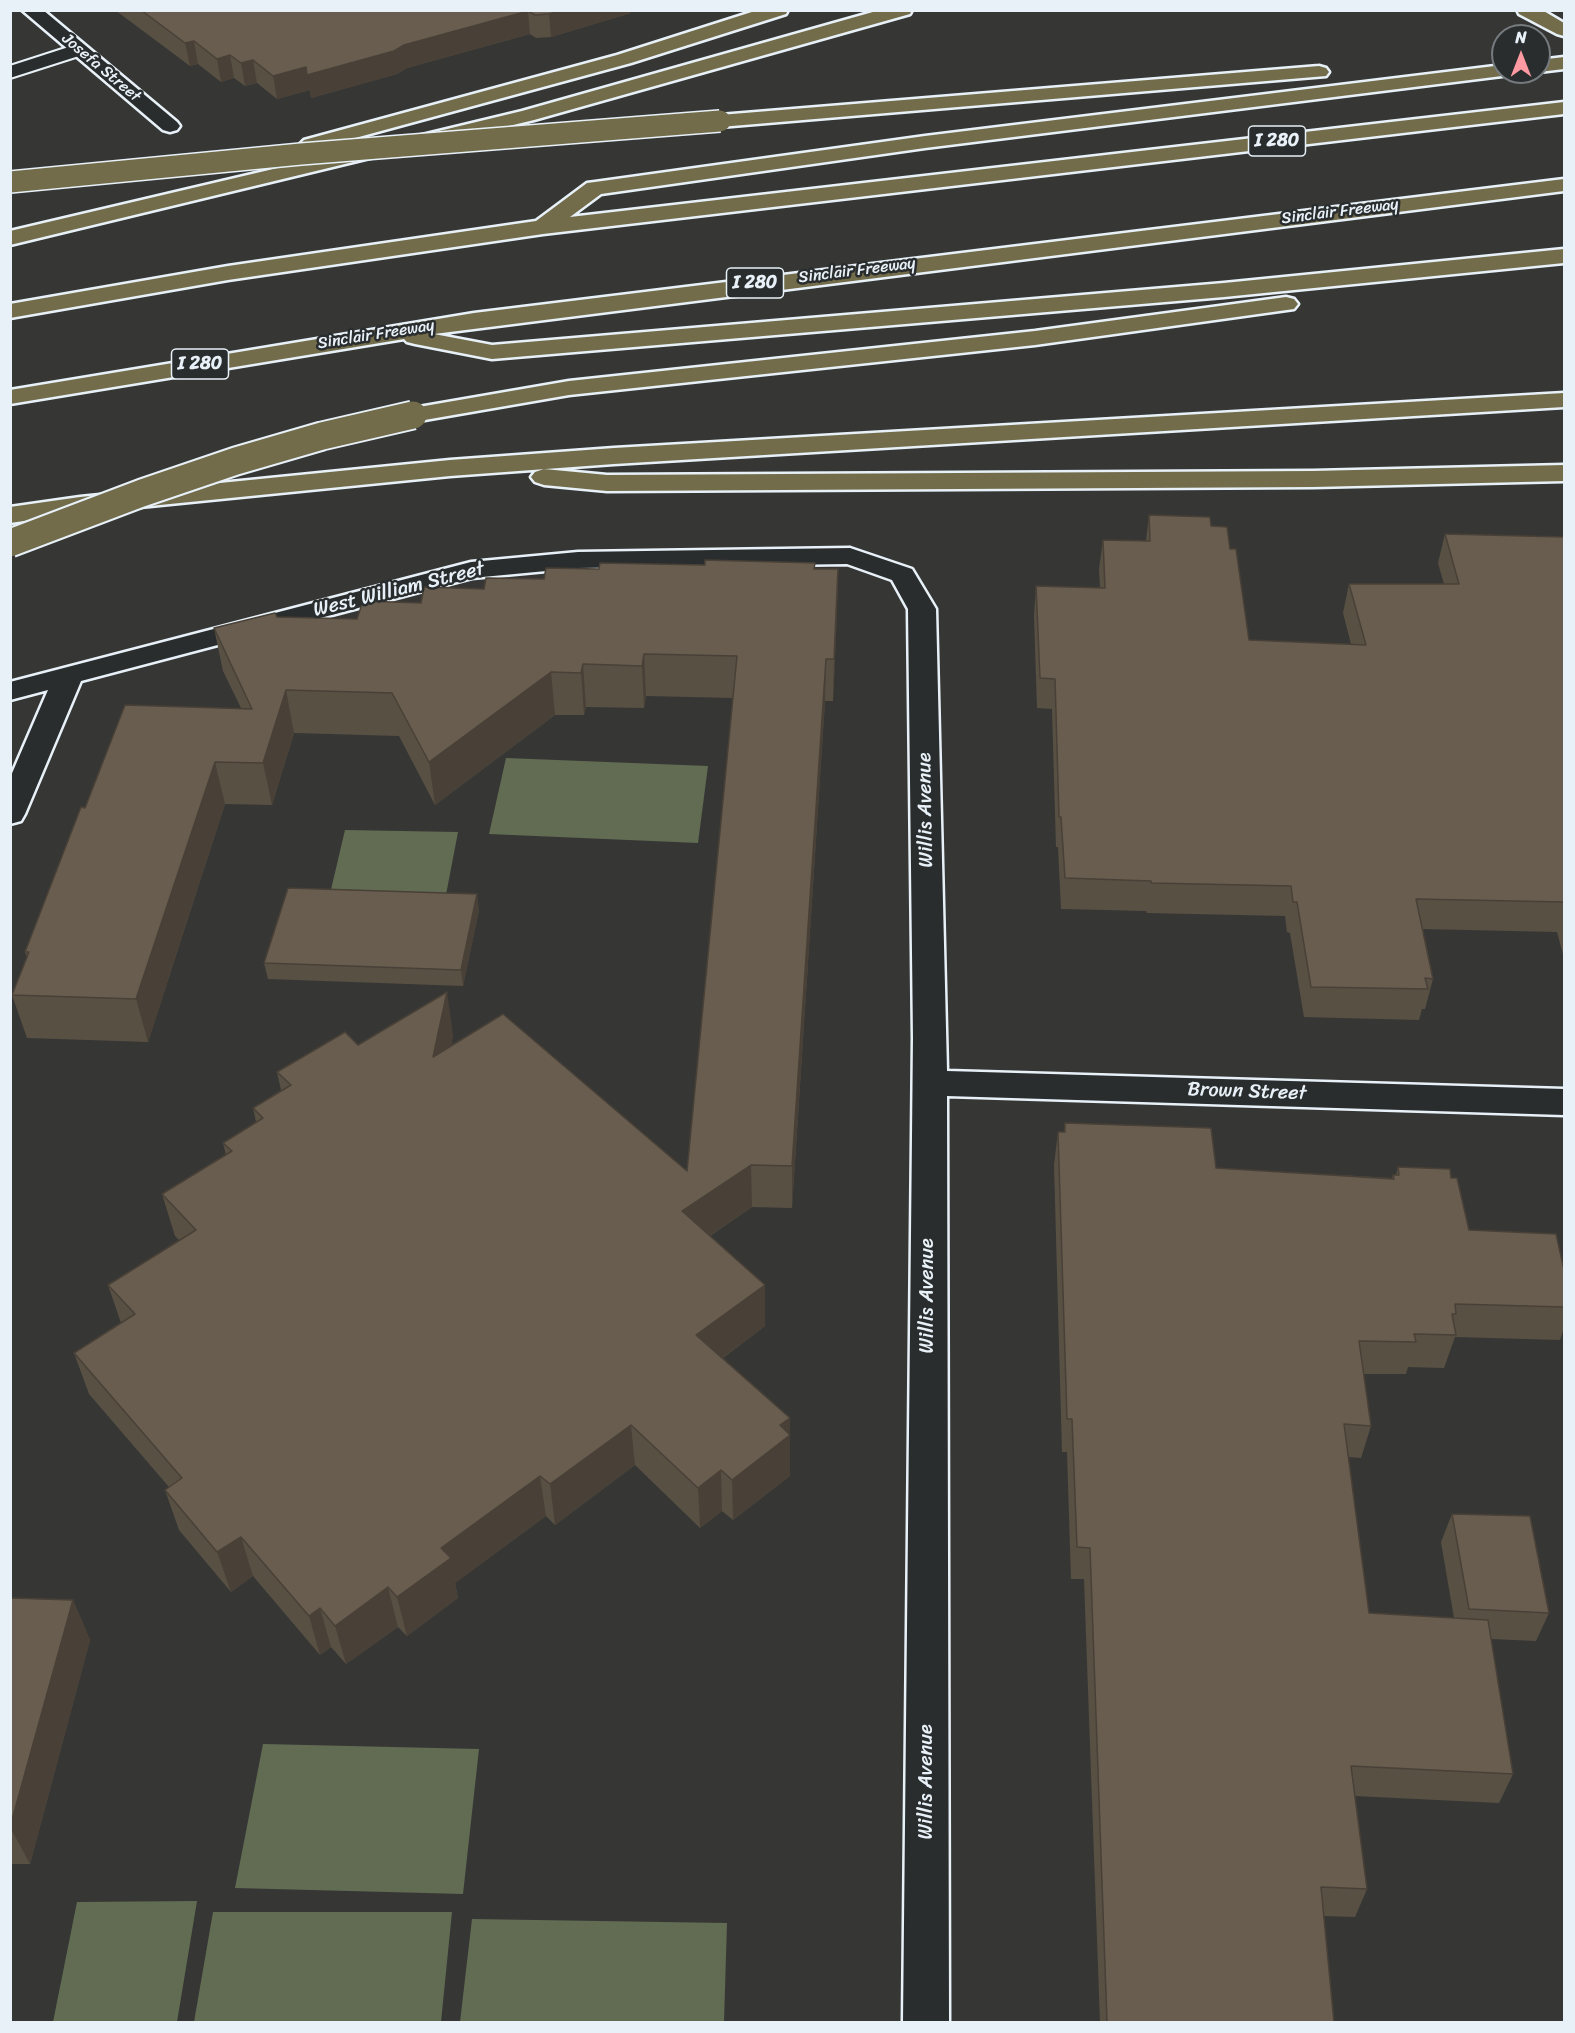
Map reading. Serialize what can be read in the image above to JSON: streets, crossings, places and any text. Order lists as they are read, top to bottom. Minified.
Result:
{"streets":{"highway":["I 280","Sinclair Freeway"],"street":["Josefa Street","West William Street","Willis Avenue","Brown Street"]},"crossings":[["West William Street","Willis Avenue"],["Willis Avenue","Brown Street"]],"north":"top"}
